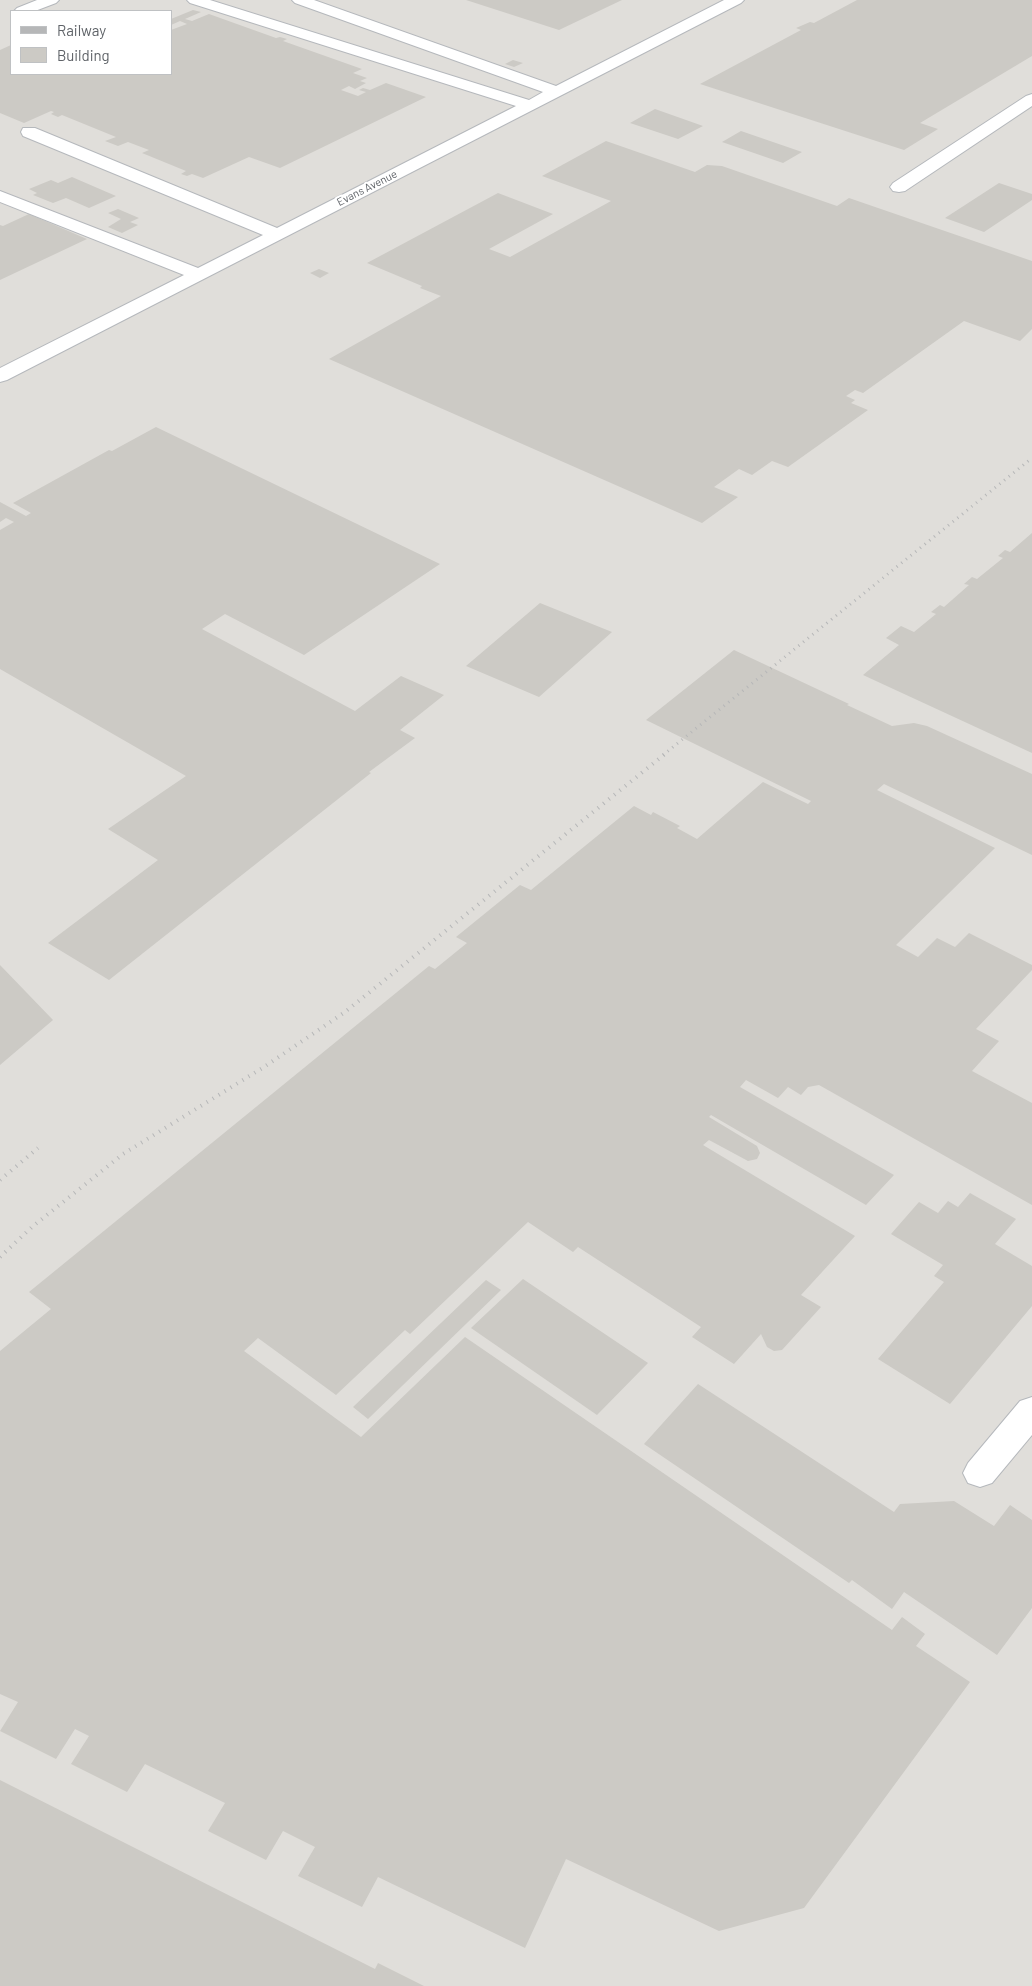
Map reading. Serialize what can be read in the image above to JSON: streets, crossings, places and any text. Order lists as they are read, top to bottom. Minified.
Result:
{"streets":{"lane":["Evans Avenue"]},"legend":["Railway","Building"]}
